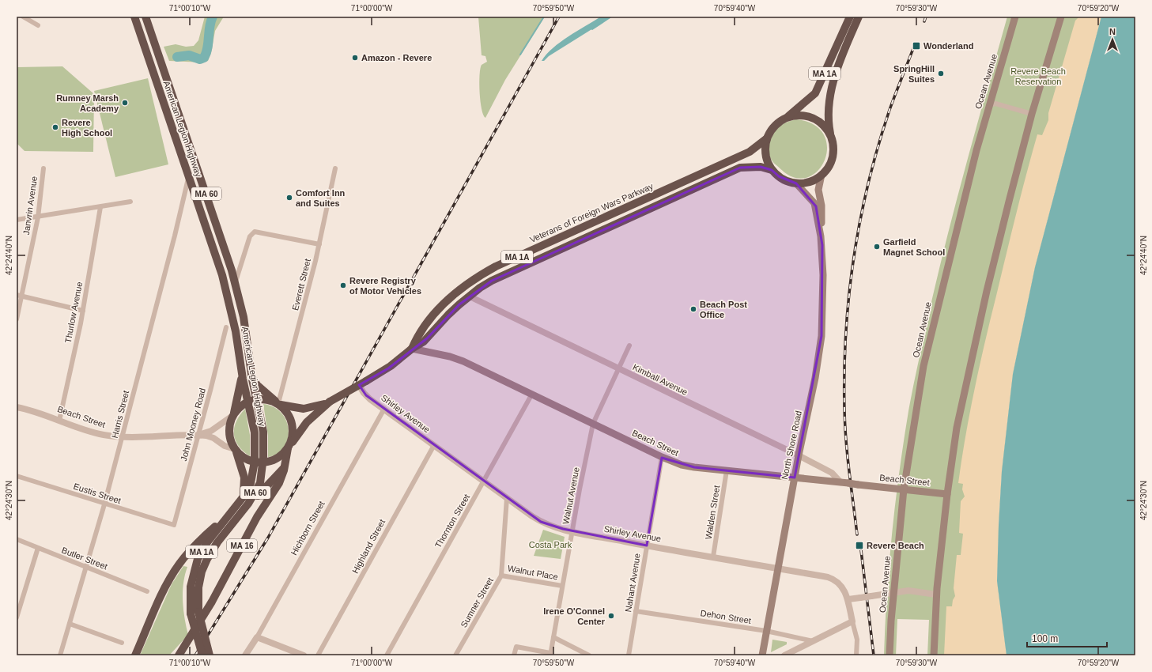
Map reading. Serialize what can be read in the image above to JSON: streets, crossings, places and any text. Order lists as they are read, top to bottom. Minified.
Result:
{"streets":{"highway":["MA 1A","American Legion Highway","MA 60","Veterans of Foreign Wars Parkway","MA 16"],"main road":["Ocean Avenue","Beach Street","North Shore Road"],"street":["Janvrin Avenue","Everett Street","Thurlow Avenue","Kimball Avenue","Shirley Avenue","Harris Street","John Mooney Road","Eustis Street","Walnut Avenue","Walden Street","Thornton Street","Hichborn Street","Highland Street","Butler Street","Walnut Place","Nahant Avenue","Sumner Street","Dehon Street"]},"crossings":[["MA 1A","American Legion Highway"],["MA 1A","MA 60"],["MA 1A","Veterans of Foreign Wars Parkway"],["MA 1A","Everett Street"],["MA 1A","Beach Street"],["MA 1A","North Shore Road"],["MA 1A","MA 16"],["Ocean Avenue","Beach Street"],["American Legion Highway","MA 60"],["American Legion Highway","Harris Street"],["Veterans of Foreign Wars Parkway","Everett Street"],["Veterans of Foreign Wars Parkway","Kimball Avenue"],["Veterans of Foreign Wars Parkway","Shirley Avenue"],["Veterans of Foreign Wars Parkway","Beach Street"],["Veterans of Foreign Wars Parkway","North Shore Road"],["Thurlow Avenue","Beach Street"],["Kimball Avenue","Beach Street"],["Kimball Avenue","North Shore Road"],["Kimball Avenue","Walnut Avenue"],["Shirley Avenue","North Shore Road"],["Shirley Avenue","Walnut Avenue"],["Shirley Avenue","Walden Street"],["Shirley Avenue","Thornton Street"],["Shirley Avenue","Hichborn Street"],["Shirley Avenue","Highland Street"],["Shirley Avenue","Nahant Avenue"],["Shirley Avenue","Sumner Street"],["Harris Street","Beach Street"],["Harris Street","Eustis Street"],["Harris Street","Butler Street"],["Beach Street","John Mooney Road"],["Beach Street","North Shore Road"],["Beach Street","Walnut Avenue"],["Beach Street","Walden Street"],["Beach Street","Thornton Street"],["Beach Street","Nahant Avenue"],["John Mooney Road","Eustis Street"],["North Shore Road","Dehon Street"],["Walnut Avenue","Walnut Place"],["Walnut Place","Sumner Street"],["Nahant Avenue","Dehon Street"]],"parks":["Revere Beach Reservation","Costa Park"],"places":{"transit":["Wonderland","Revere Beach"],"other":["Amazon - Revere","SpringHill Suites","Rumney Marsh Academy","Revere High School","Comfort Inn and Suites","Garfield Magnet School","Revere Registry of Motor Vehicles","Beach Post Office","Irene O'Connel Center"]},"scale_bar":"100 m","north":"top","coordinates":["71°00'10\"W","71°00'00\"W","70°59'50\"W","70°59'40\"W","70°59'30\"W","70°59'20\"W","42°24'40\"N","42°24'30\"N"]}
